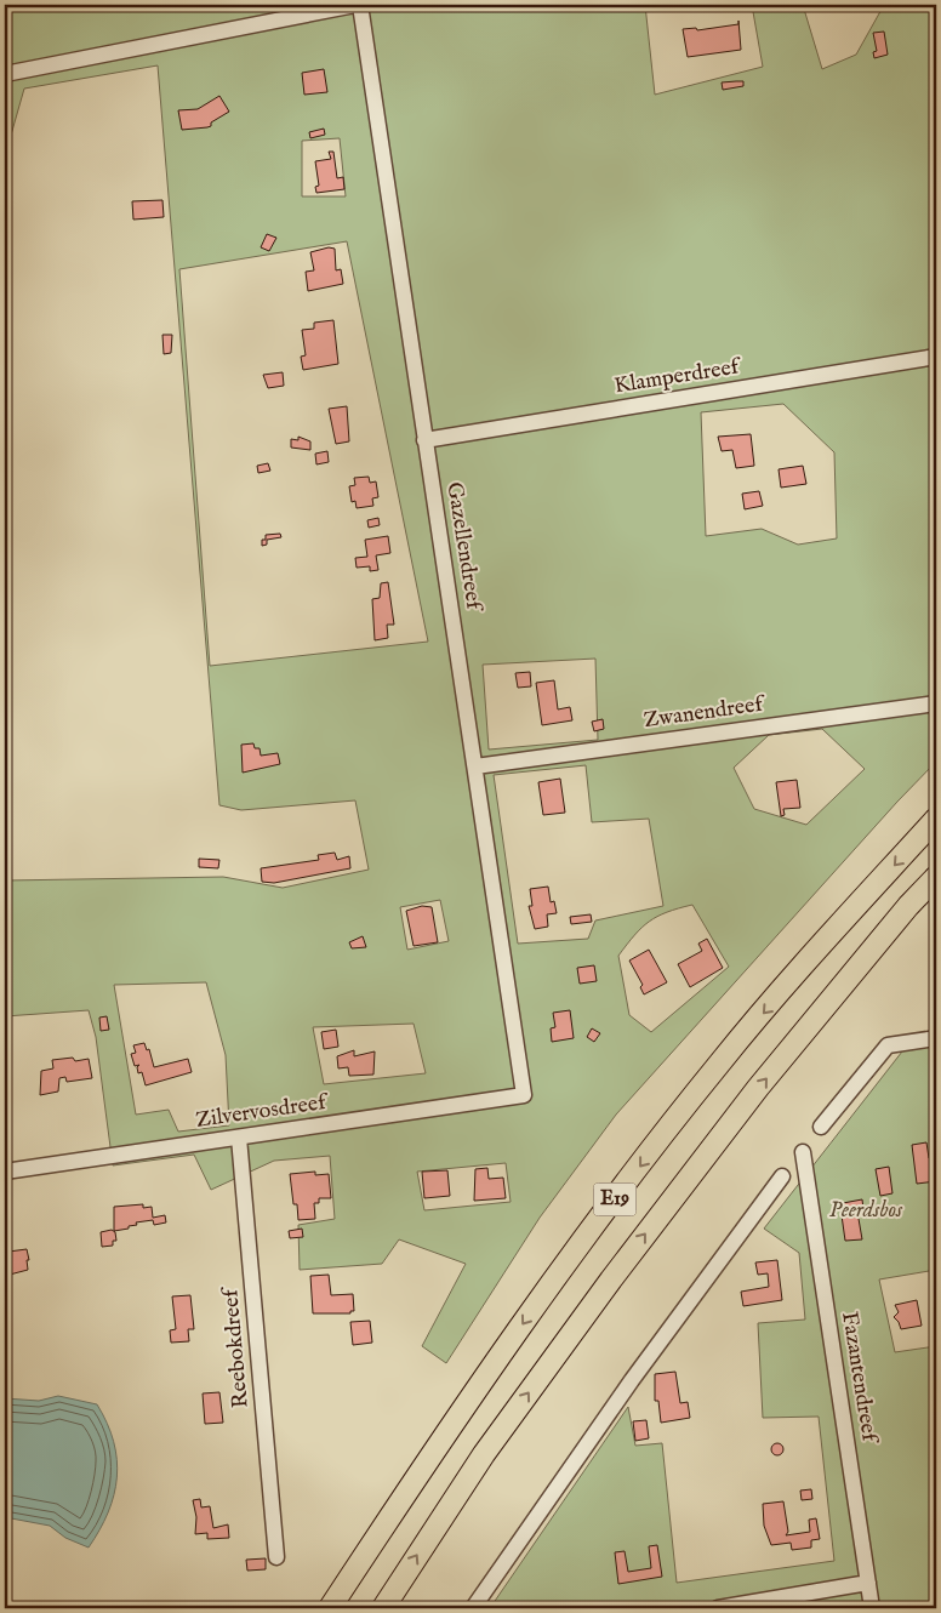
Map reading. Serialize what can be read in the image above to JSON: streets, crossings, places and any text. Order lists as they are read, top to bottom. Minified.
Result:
{"streets":{"highway":["E19"],"street":["Klamperdreef","Gazellendreef","Zwanendreef","Zilvervosdreef","Reebokdreef","Fazantendreef"]},"crossings":[["Klamperdreef","Gazellendreef"],["Gazellendreef","Zwanendreef"],["Gazellendreef","Zilvervosdreef"],["Zilvervosdreef","Reebokdreef"]],"parks":["Peerdsbos"]}
